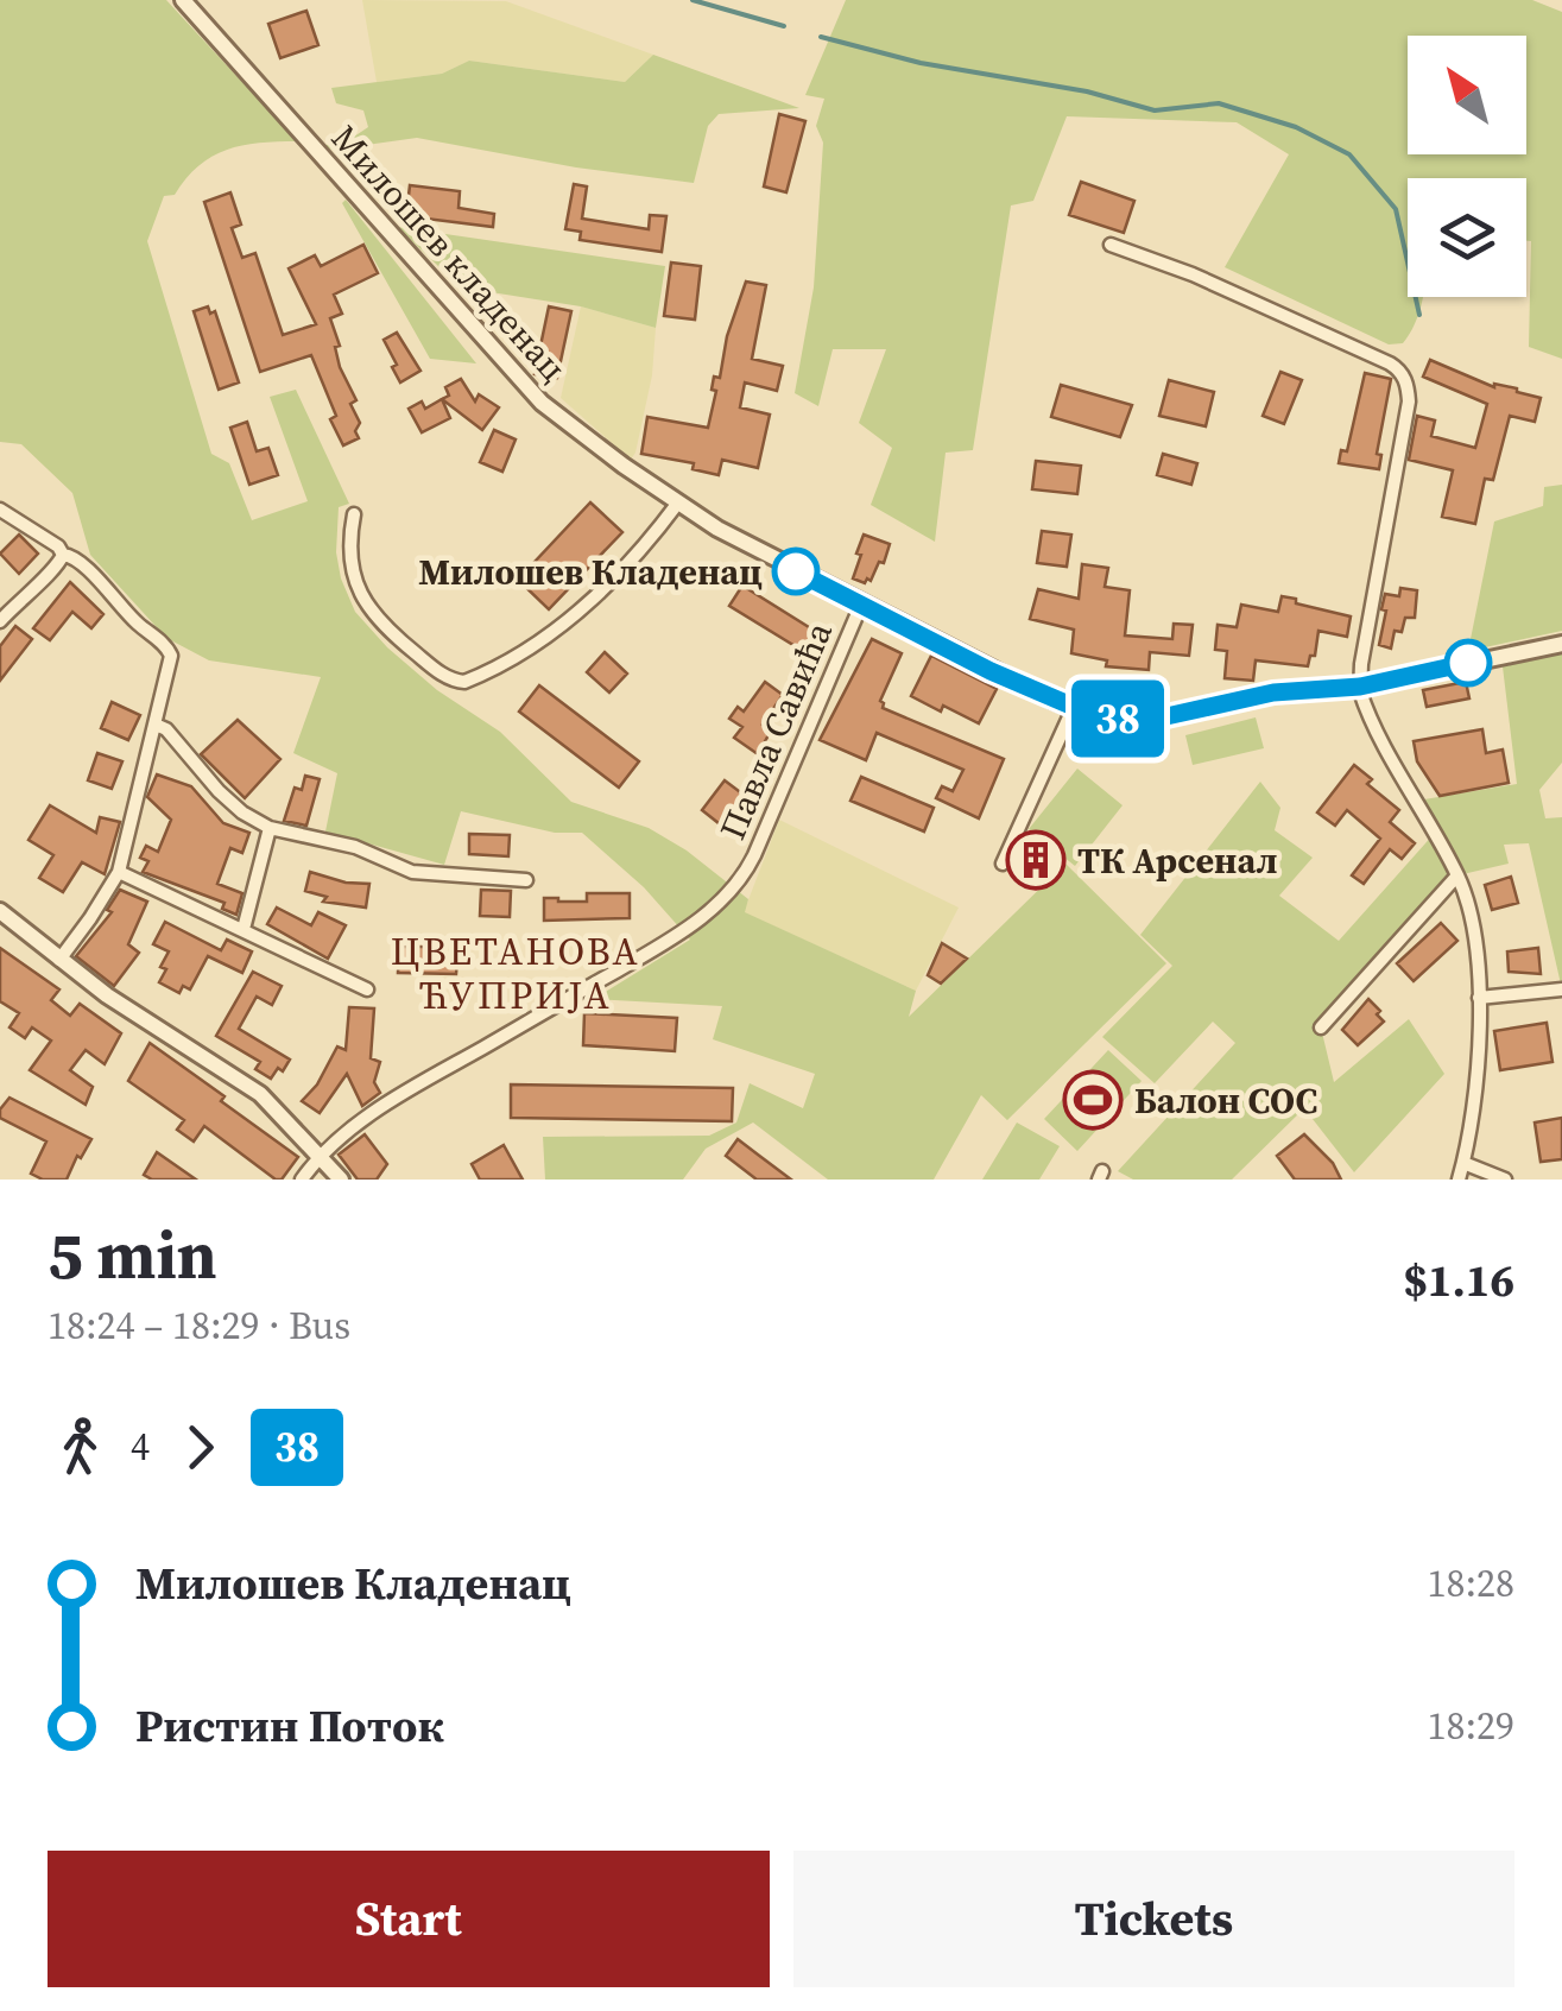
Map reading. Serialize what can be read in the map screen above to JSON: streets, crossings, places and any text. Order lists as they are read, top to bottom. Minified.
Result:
{"streets":{"street":["Милошев кладенац","Павла Савића"]},"crossings":[["Милошев кладенац","Павла Савића"]],"districts":["ЦВЕТАНОВА ЋУПРИЈА"],"places":{"other":["Милошев Кладенац"],"building":["ТК Арсенал"],"sports":["Балон СОС"]},"lines":["bus line 38"],"north":"top left","page":{"on_map":"38","heading":["5 min","18:24 – 18:29 · Bus","$1.16"],"legs":["4","38"],"list":[{"name":"Милошев Кладенац","value":"18:28"},{"name":"Ристин Поток","value":"18:29"}],"buttons":["Start","Tickets"]}}
